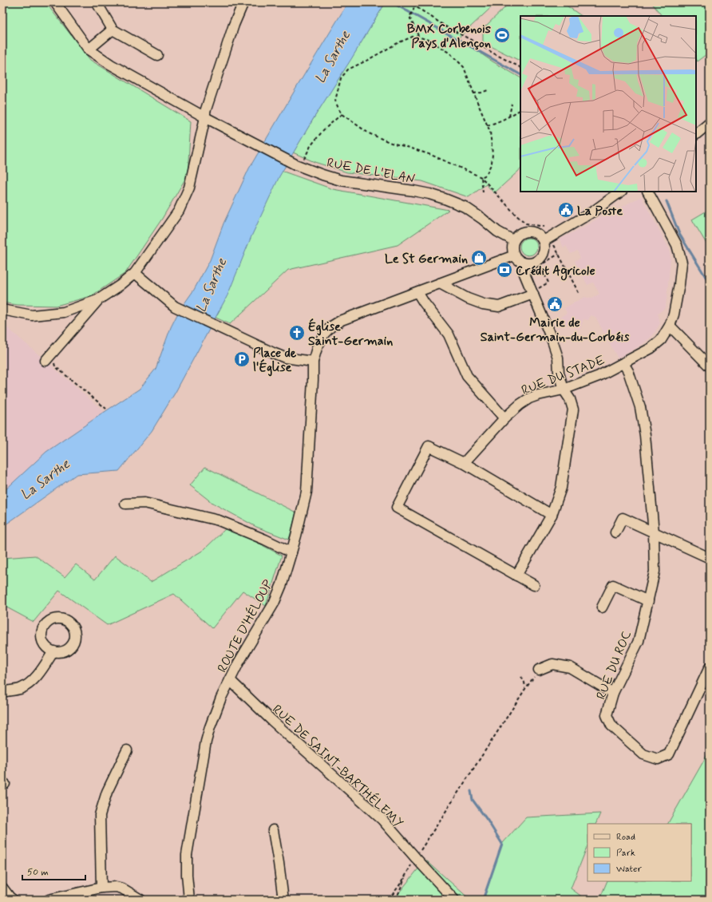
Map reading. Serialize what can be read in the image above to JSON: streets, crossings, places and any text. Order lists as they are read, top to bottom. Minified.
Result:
{"streets":{"street":["RUE DE L'ELAN","RUE DU STADE","ROUTE D'HÉLOUP","RUE DU ROC","RUE DE SAINT-BARTHÉLEMY"]},"crossings":[["RUE DE L'ELAN","ROUTE D'HÉLOUP"],["RUE DU STADE","RUE DU ROC"],["ROUTE D'HÉLOUP","RUE DE SAINT-BARTHÉLEMY"]],"water":["La Sarthe"],"places":{"sports":["BMX Corbenois Pays d'Alençon"],"public building":["La Poste","Mairie de Saint-Germain-du-Corbéis"],"shop":["Le St Germain"],"bank":["Crédit Agricole"],"church":["Église Saint-Germain"],"parking":["Place de l'Église"]},"legend":["Road","Park","Water"],"scale_bar":"50 m"}
